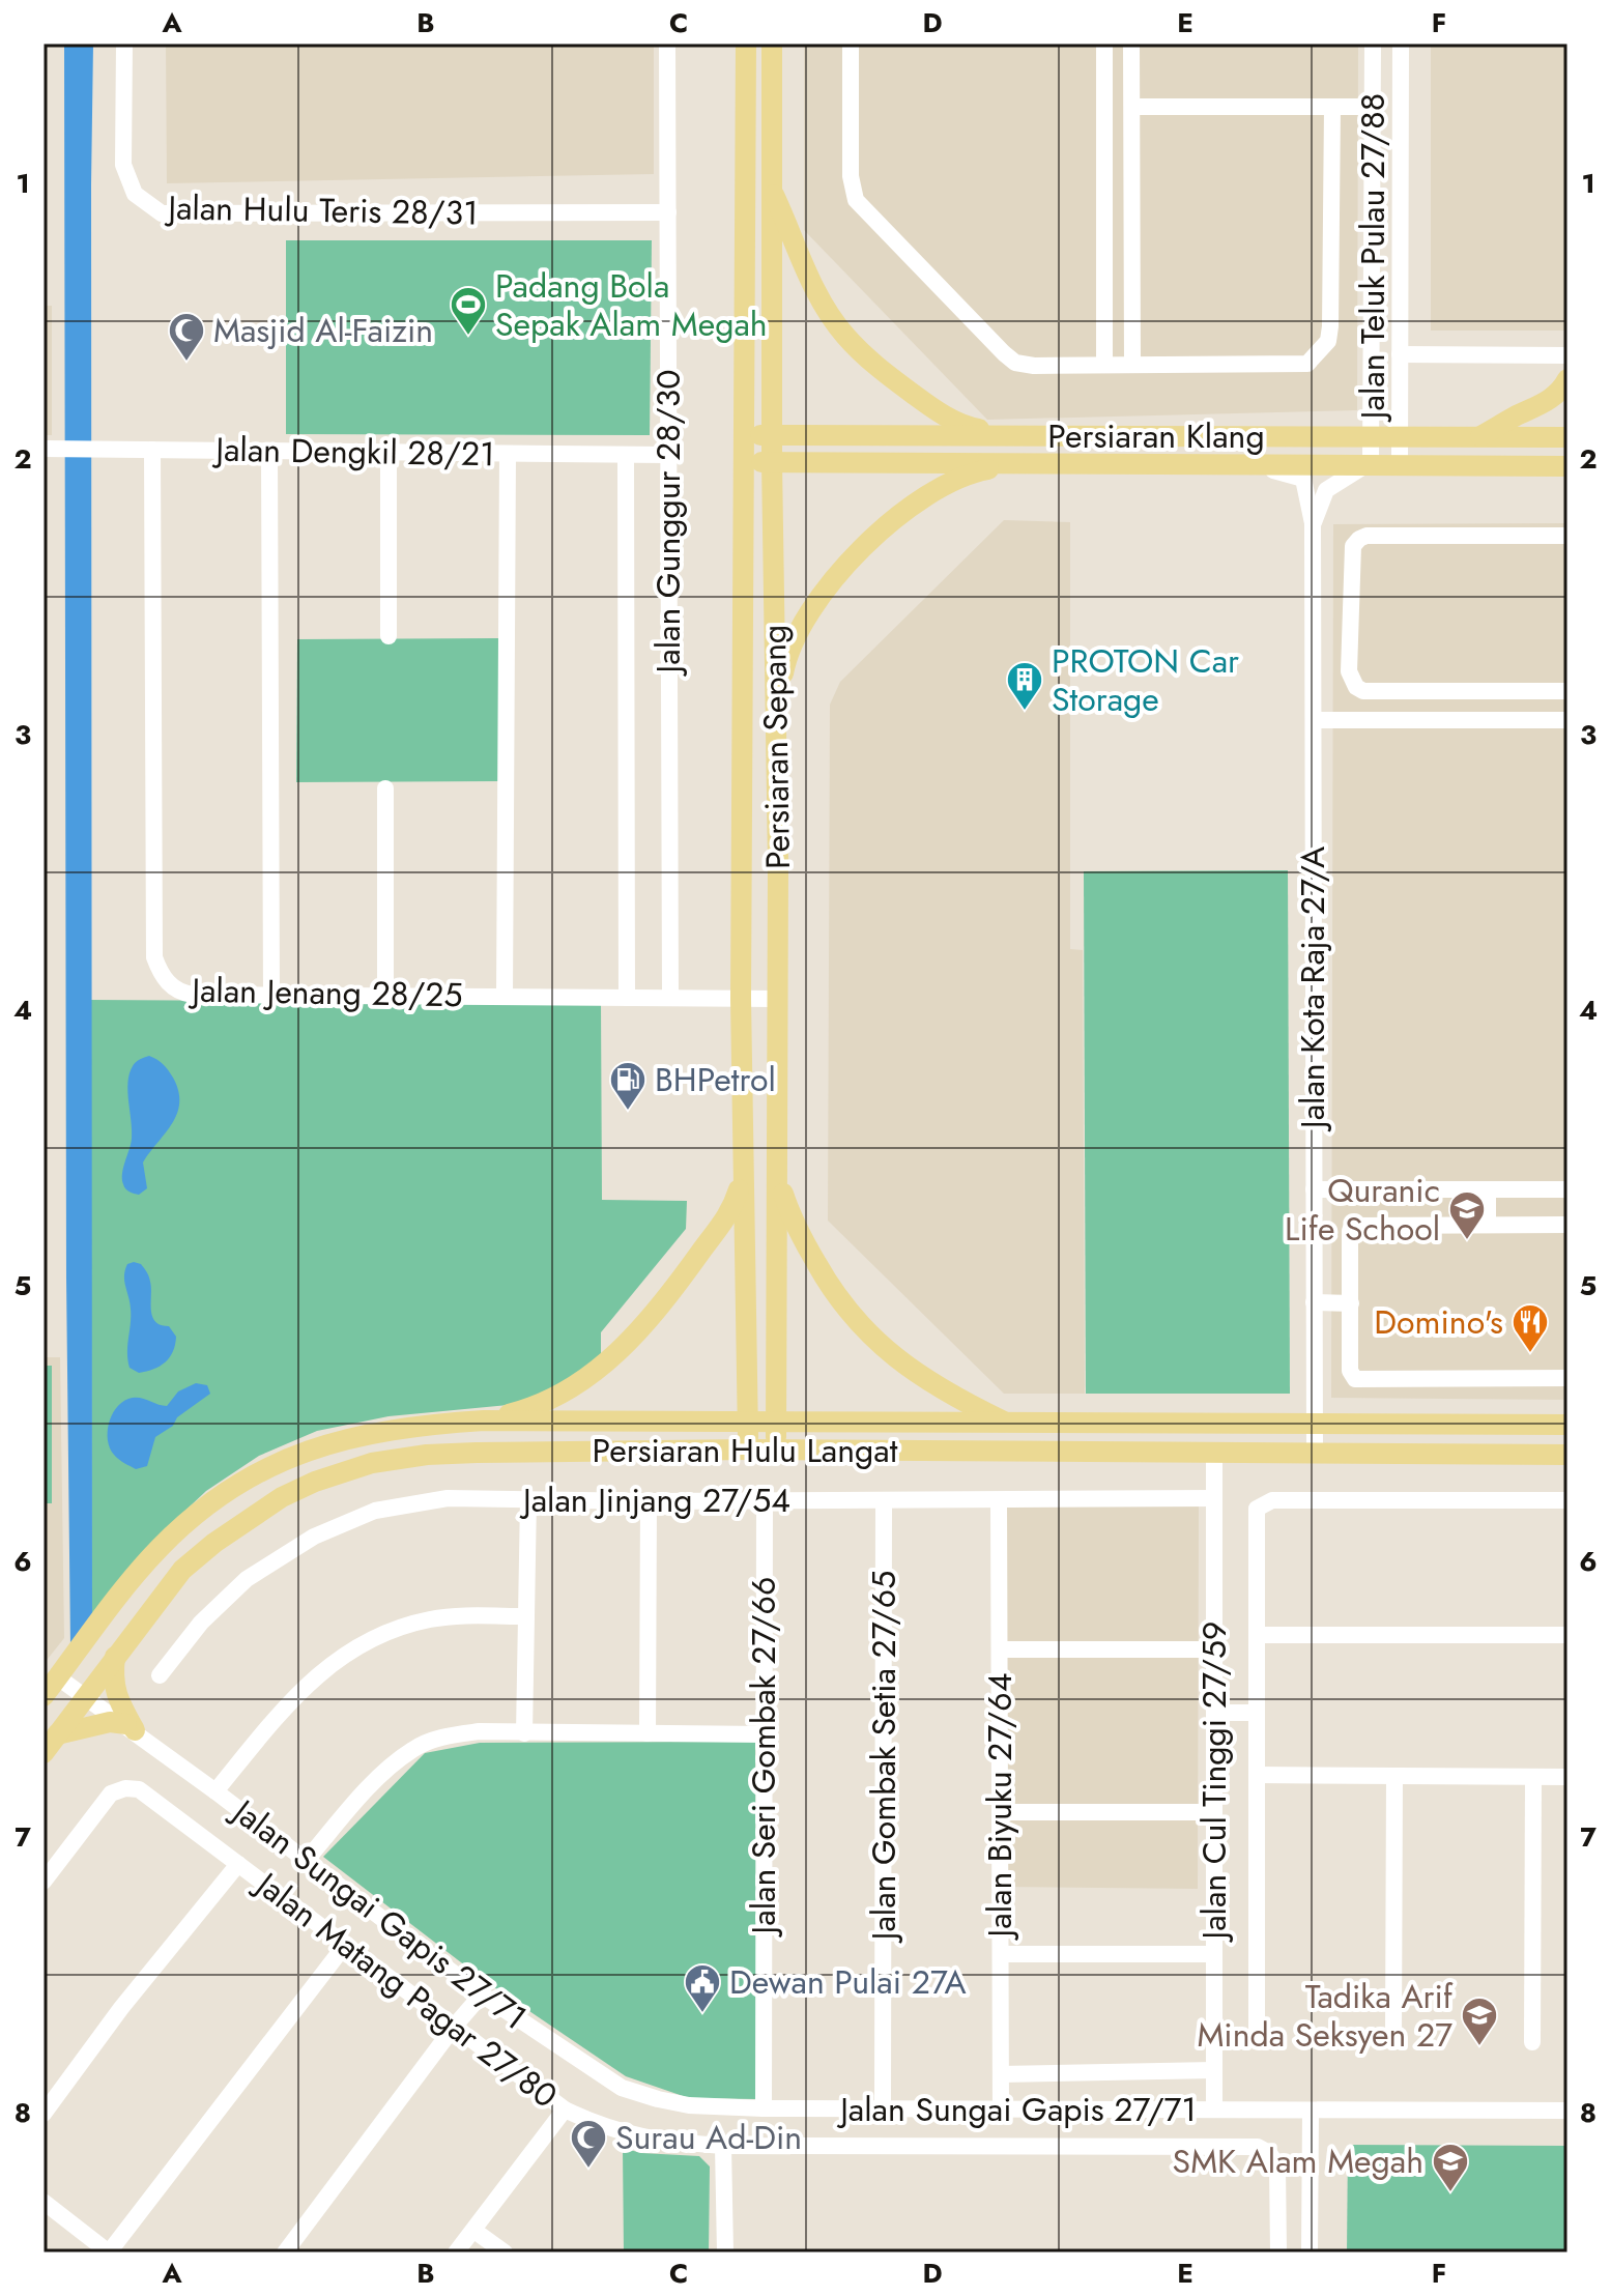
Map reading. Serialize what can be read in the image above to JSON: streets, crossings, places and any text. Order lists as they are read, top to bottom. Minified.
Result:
{"streets":{"main road":["Persiaran Klang","Persiaran Sepang","Persiaran Hulu Langat"],"street":["Jalan Hulu Teris 28/31","Jalan Teluk Pulau 27/88","Jalan Dengkil 28/21","Jalan Gunggur 28/30","Jalan Kota Raja 27/A","Jalan Jenang 28/25","Jalan Jinjang 27/54","Jalan Seri Gombak 27/66","Jalan Gombak Setia 27/65","Jalan Cul Tinggi 27/59","Jalan Biyuku 27/64","Jalan Sungai Gapis 27/71","Jalan Matang Pagar 27/80"]},"crossings":[["Jalan Hulu Teris 28/31","Jalan Gunggur 28/30"],["Jalan Teluk Pulau 27/88","Persiaran Klang"],["Jalan Teluk Pulau 27/88","Jalan Kota Raja 27/A"],["Persiaran Klang","Persiaran Sepang"],["Persiaran Klang","Jalan Kota Raja 27/A"],["Jalan Dengkil 28/21","Jalan Gunggur 28/30"],["Jalan Dengkil 28/21","Jalan Jenang 28/25"],["Jalan Gunggur 28/30","Jalan Jenang 28/25"],["Persiaran Sepang","Jalan Jenang 28/25"],["Persiaran Sepang","Persiaran Hulu Langat"],["Jalan Kota Raja 27/A","Persiaran Hulu Langat"],["Persiaran Hulu Langat","Jalan Cul Tinggi 27/59"],["Persiaran Hulu Langat","Jalan Sungai Gapis 27/71"],["Jalan Jinjang 27/54","Jalan Seri Gombak 27/66"],["Jalan Jinjang 27/54","Jalan Gombak Setia 27/65"],["Jalan Jinjang 27/54","Jalan Cul Tinggi 27/59"],["Jalan Jinjang 27/54","Jalan Biyuku 27/64"],["Jalan Seri Gombak 27/66","Jalan Sungai Gapis 27/71"],["Jalan Gombak Setia 27/65","Jalan Sungai Gapis 27/71"],["Jalan Cul Tinggi 27/59","Jalan Sungai Gapis 27/71"],["Jalan Biyuku 27/64","Jalan Sungai Gapis 27/71"]],"places":{"sports":["Padang Bola Sepak Alam Megah"],"mosque":["Masjid Al-Faizin","Surau Ad-Din"],"building":["PROTON Car Storage"],"fuel station":["BHPetrol"],"school or university":["Quranic Life School","Tadika Arif Minda Seksyen 27","SMK Alam Megah"],"restaurant":["Domino's"],"public building":["Dewan Pulai 27A"]},"grid":{"columns":["A","B","C","D","E","F"],"rows":["1","2","3","4","5","6","7","8"]}}
